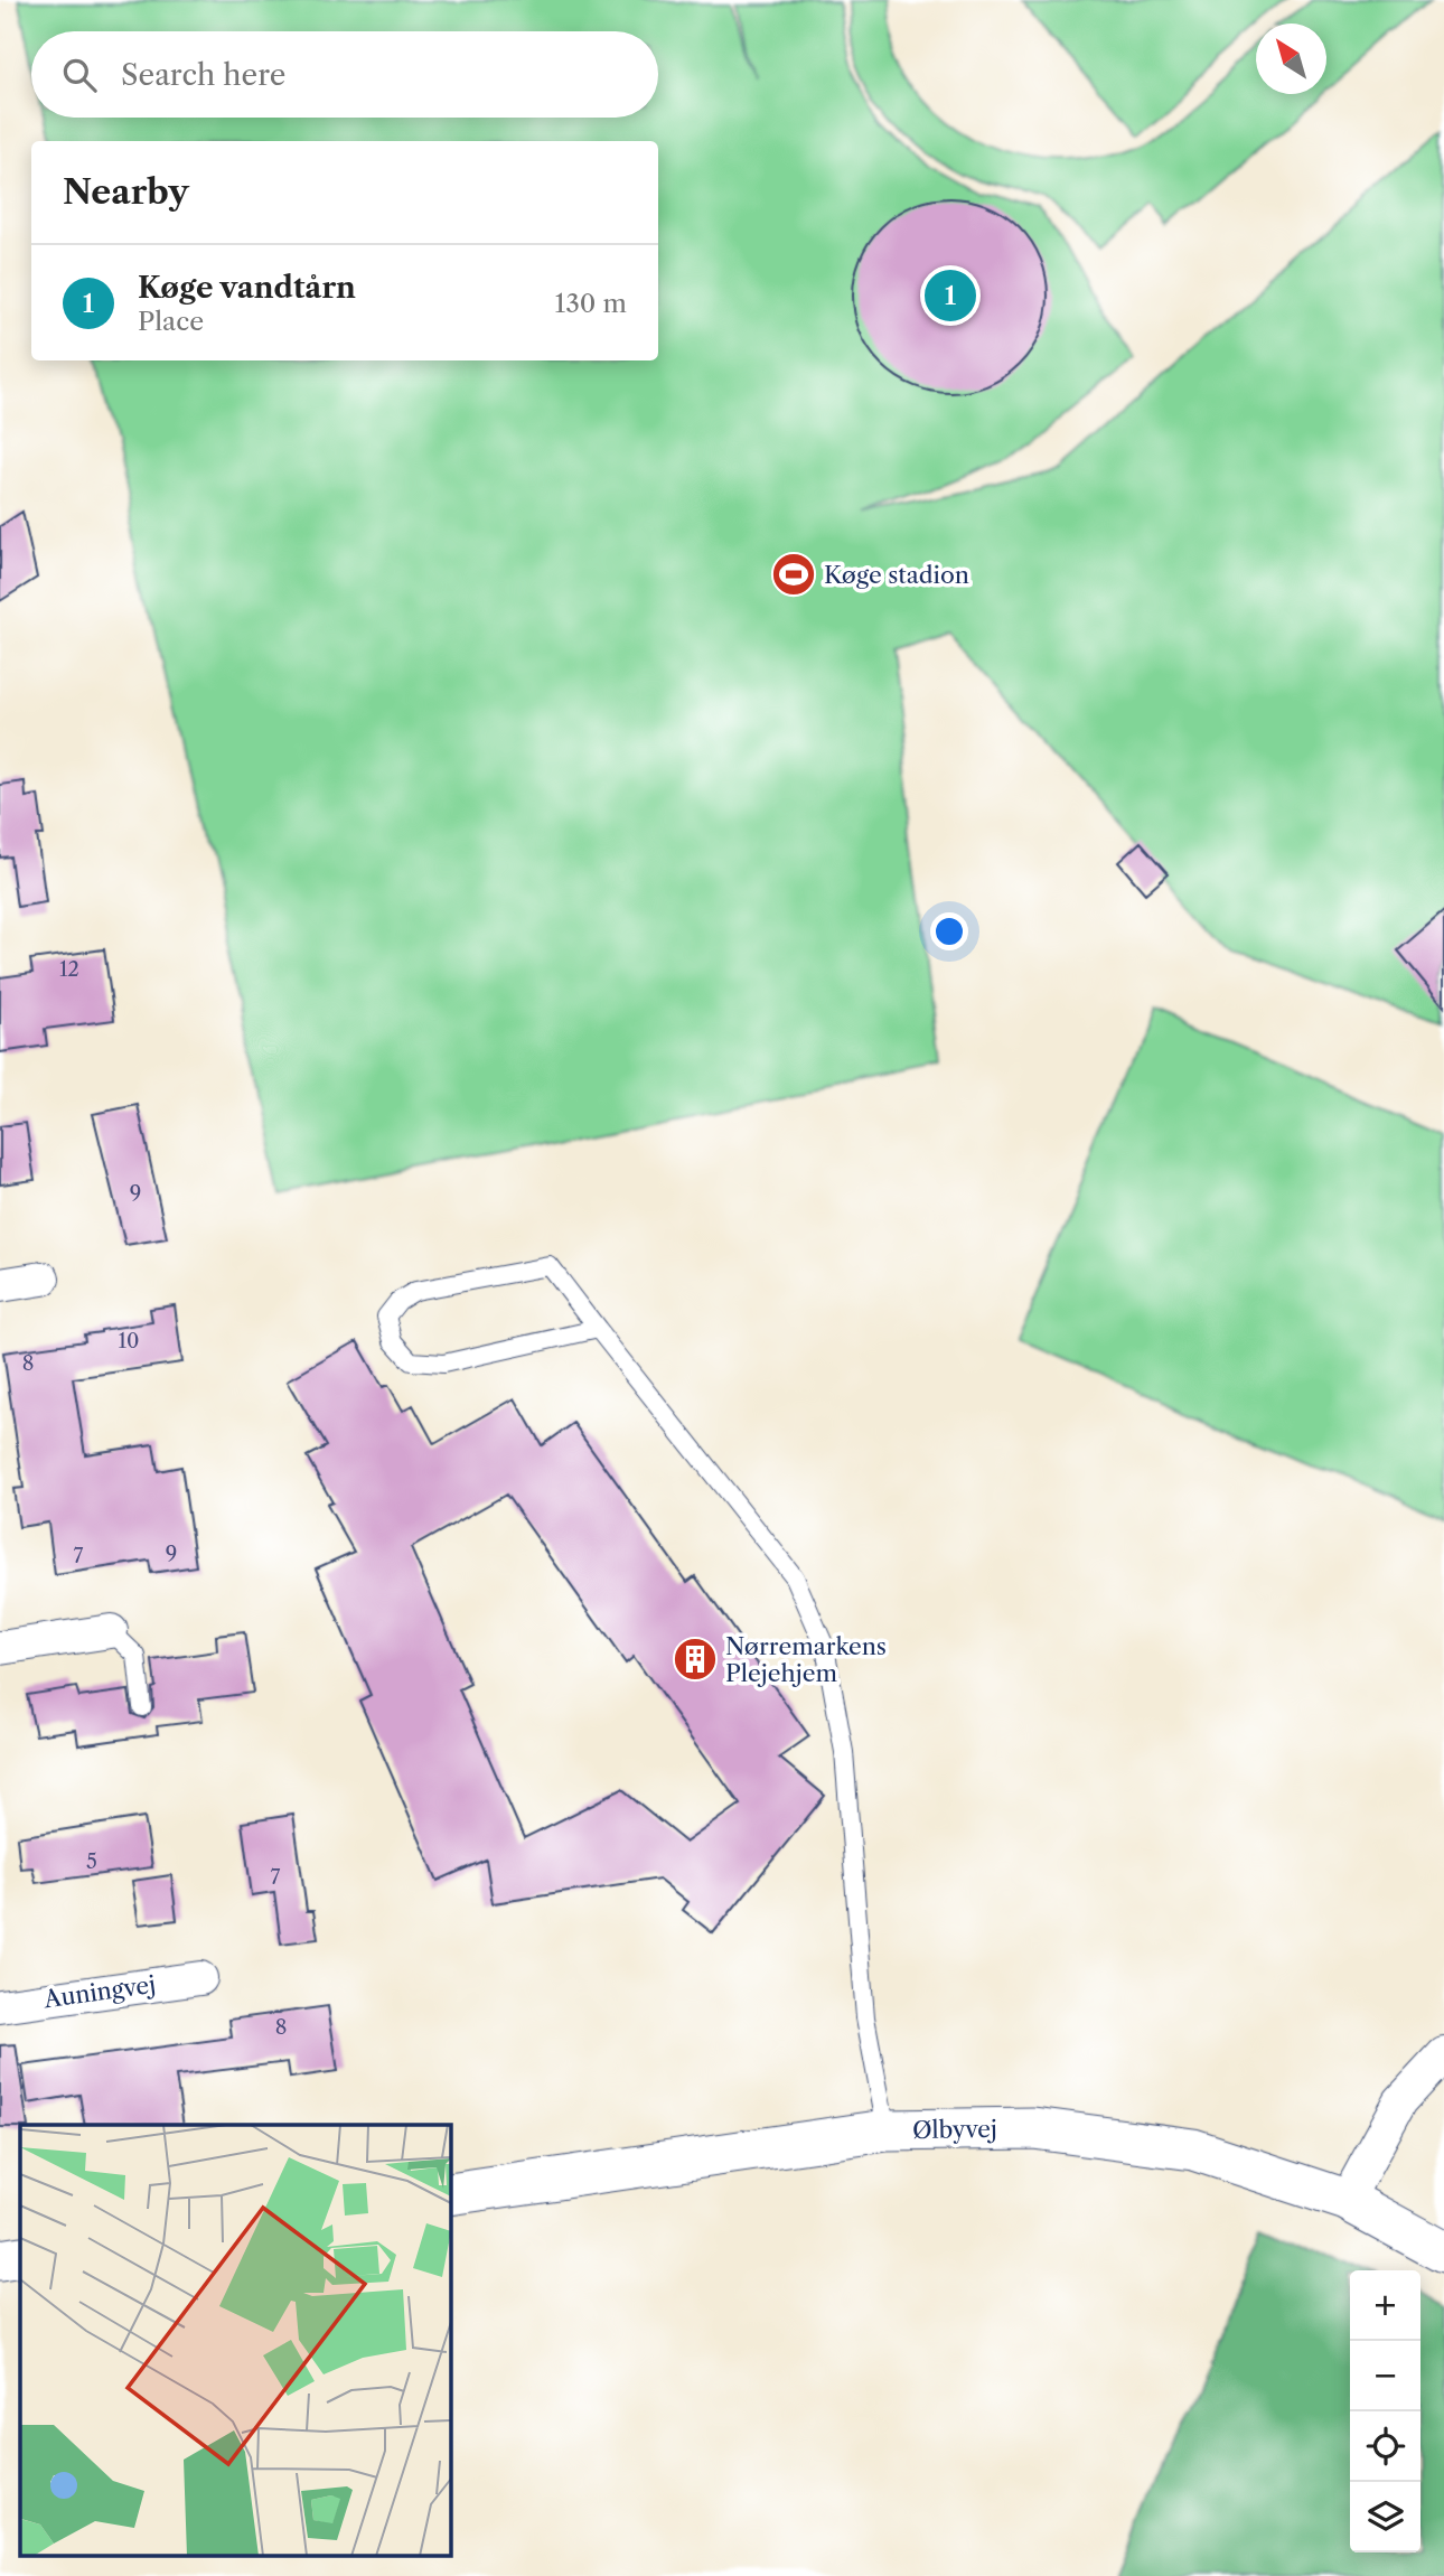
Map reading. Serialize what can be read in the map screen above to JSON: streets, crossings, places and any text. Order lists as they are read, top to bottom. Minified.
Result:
{"streets":{"street":["Auningvej","Ølbyvej"]},"places":{"sports":["Køge stadion"],"building":["Nørremarkens Plejehjem"]},"house_numbers":["12","9","10","8","9","7","5","7","8"],"north":"top left","page":{"search":"Search here","heading":"Nearby","list":[{"mark":"1","name":"Køge vandtårn","note":"Place","value":"130 m"}],"pins":"1","map_buttons":["+","−"]}}
